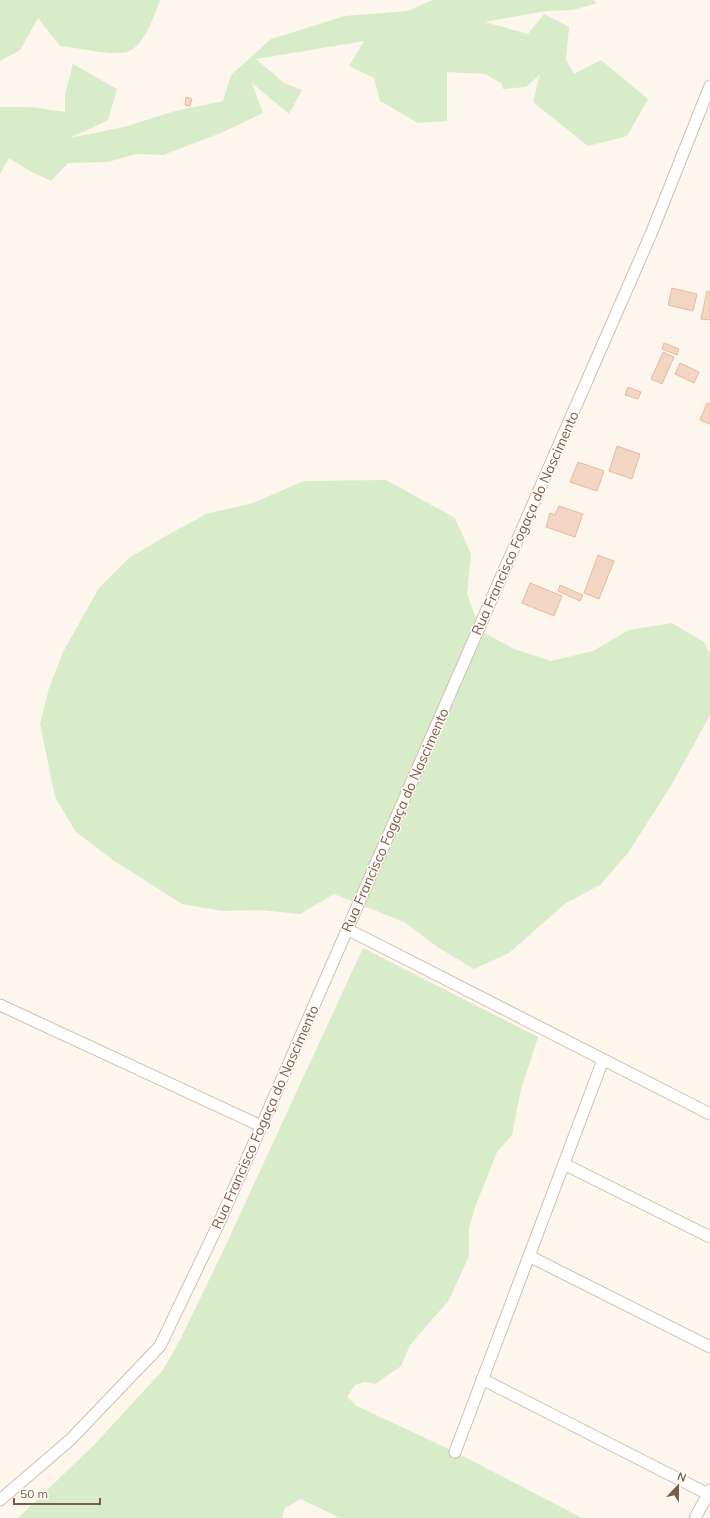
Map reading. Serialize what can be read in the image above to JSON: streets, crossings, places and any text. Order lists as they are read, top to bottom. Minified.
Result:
{"streets":{"street":["Rua Francisco Fogaça do Nascimento"]},"scale_bar":"50 m","north":"top"}
